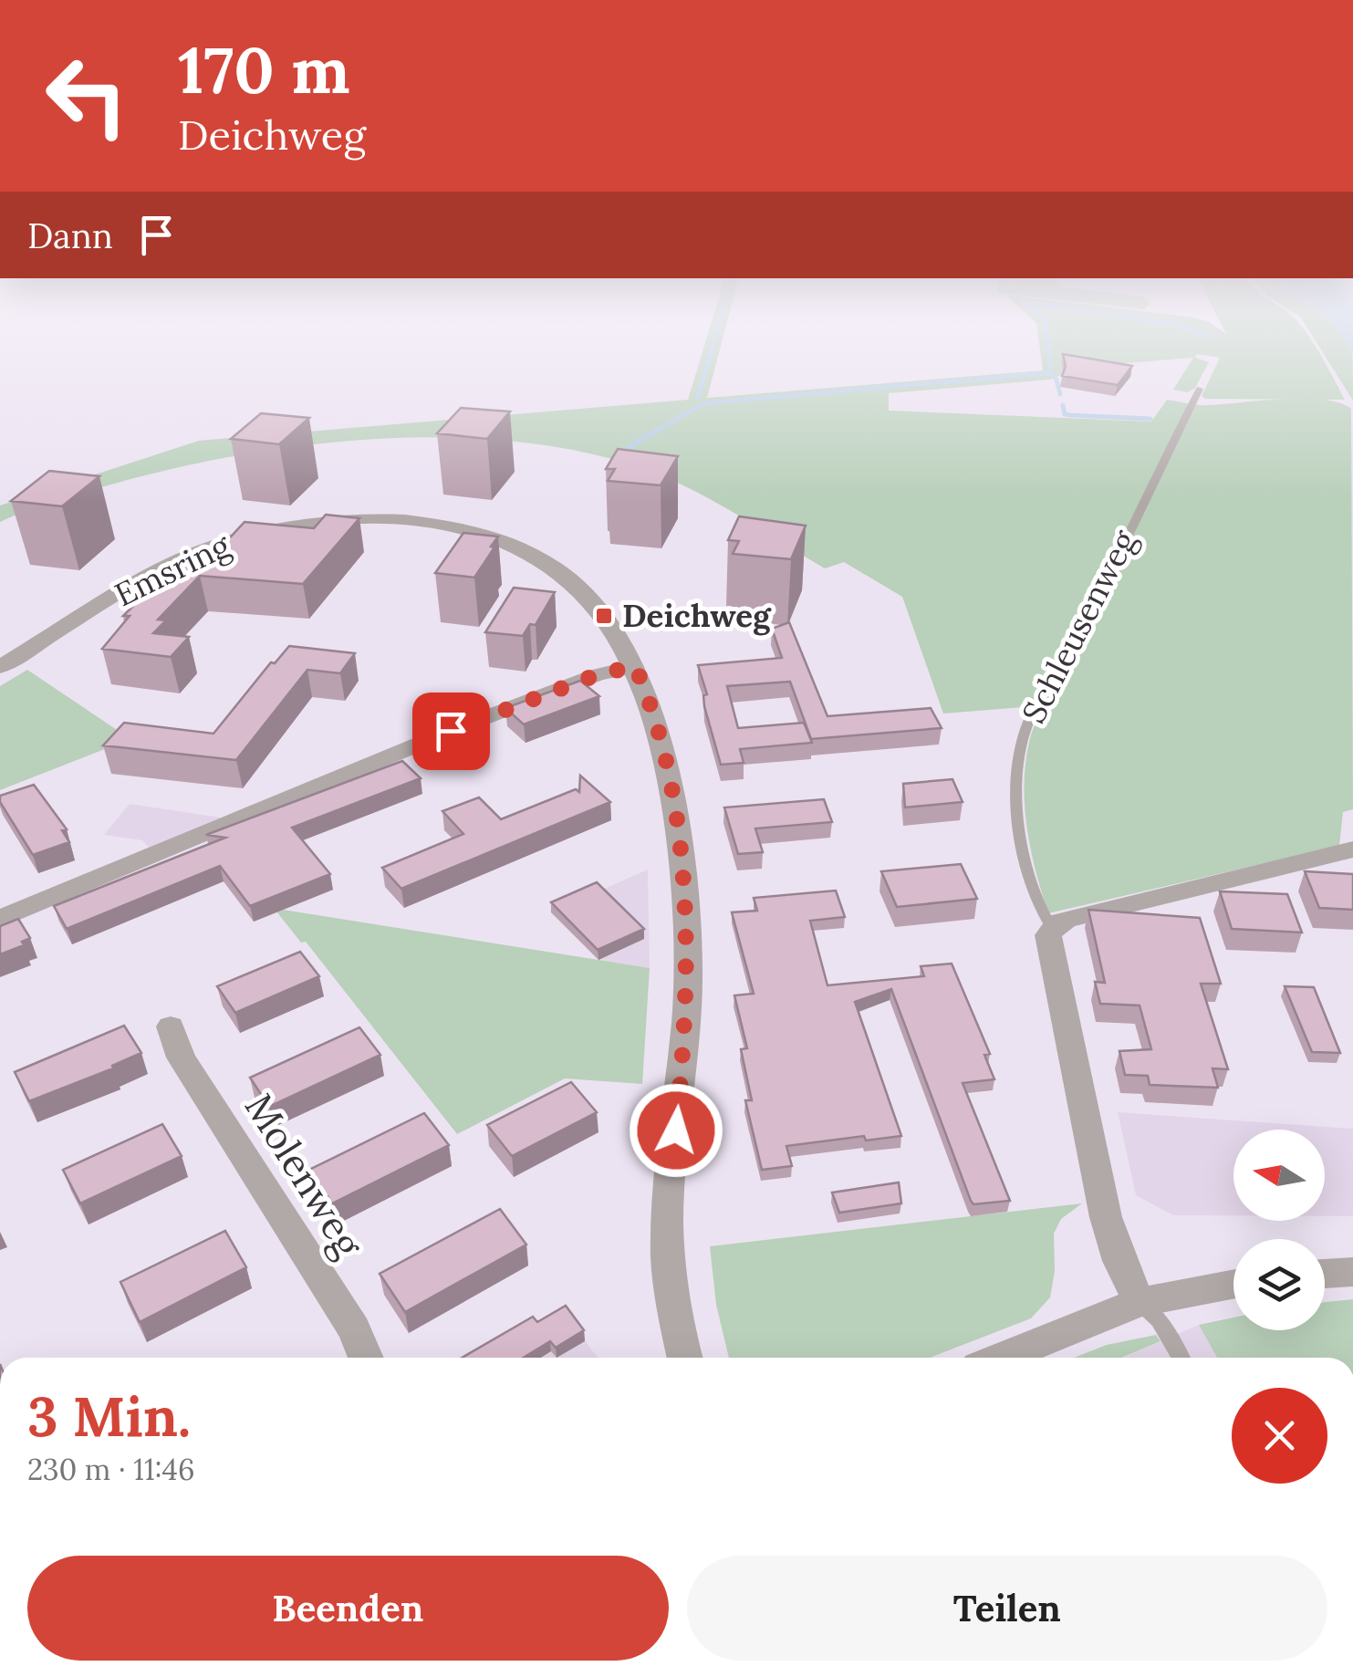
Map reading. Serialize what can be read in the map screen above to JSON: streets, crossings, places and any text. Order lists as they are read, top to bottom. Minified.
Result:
{"streets":{"street":["Emsring","Schleusenweg","Molenweg"]},"places":{"transit":["Deichweg"]},"north":"left","page":{"turn":["170 m","Deichweg"],"then":"Dann","heading":["3 Min.","230 m · 11:46"],"buttons":["Beenden","Teilen"]}}
